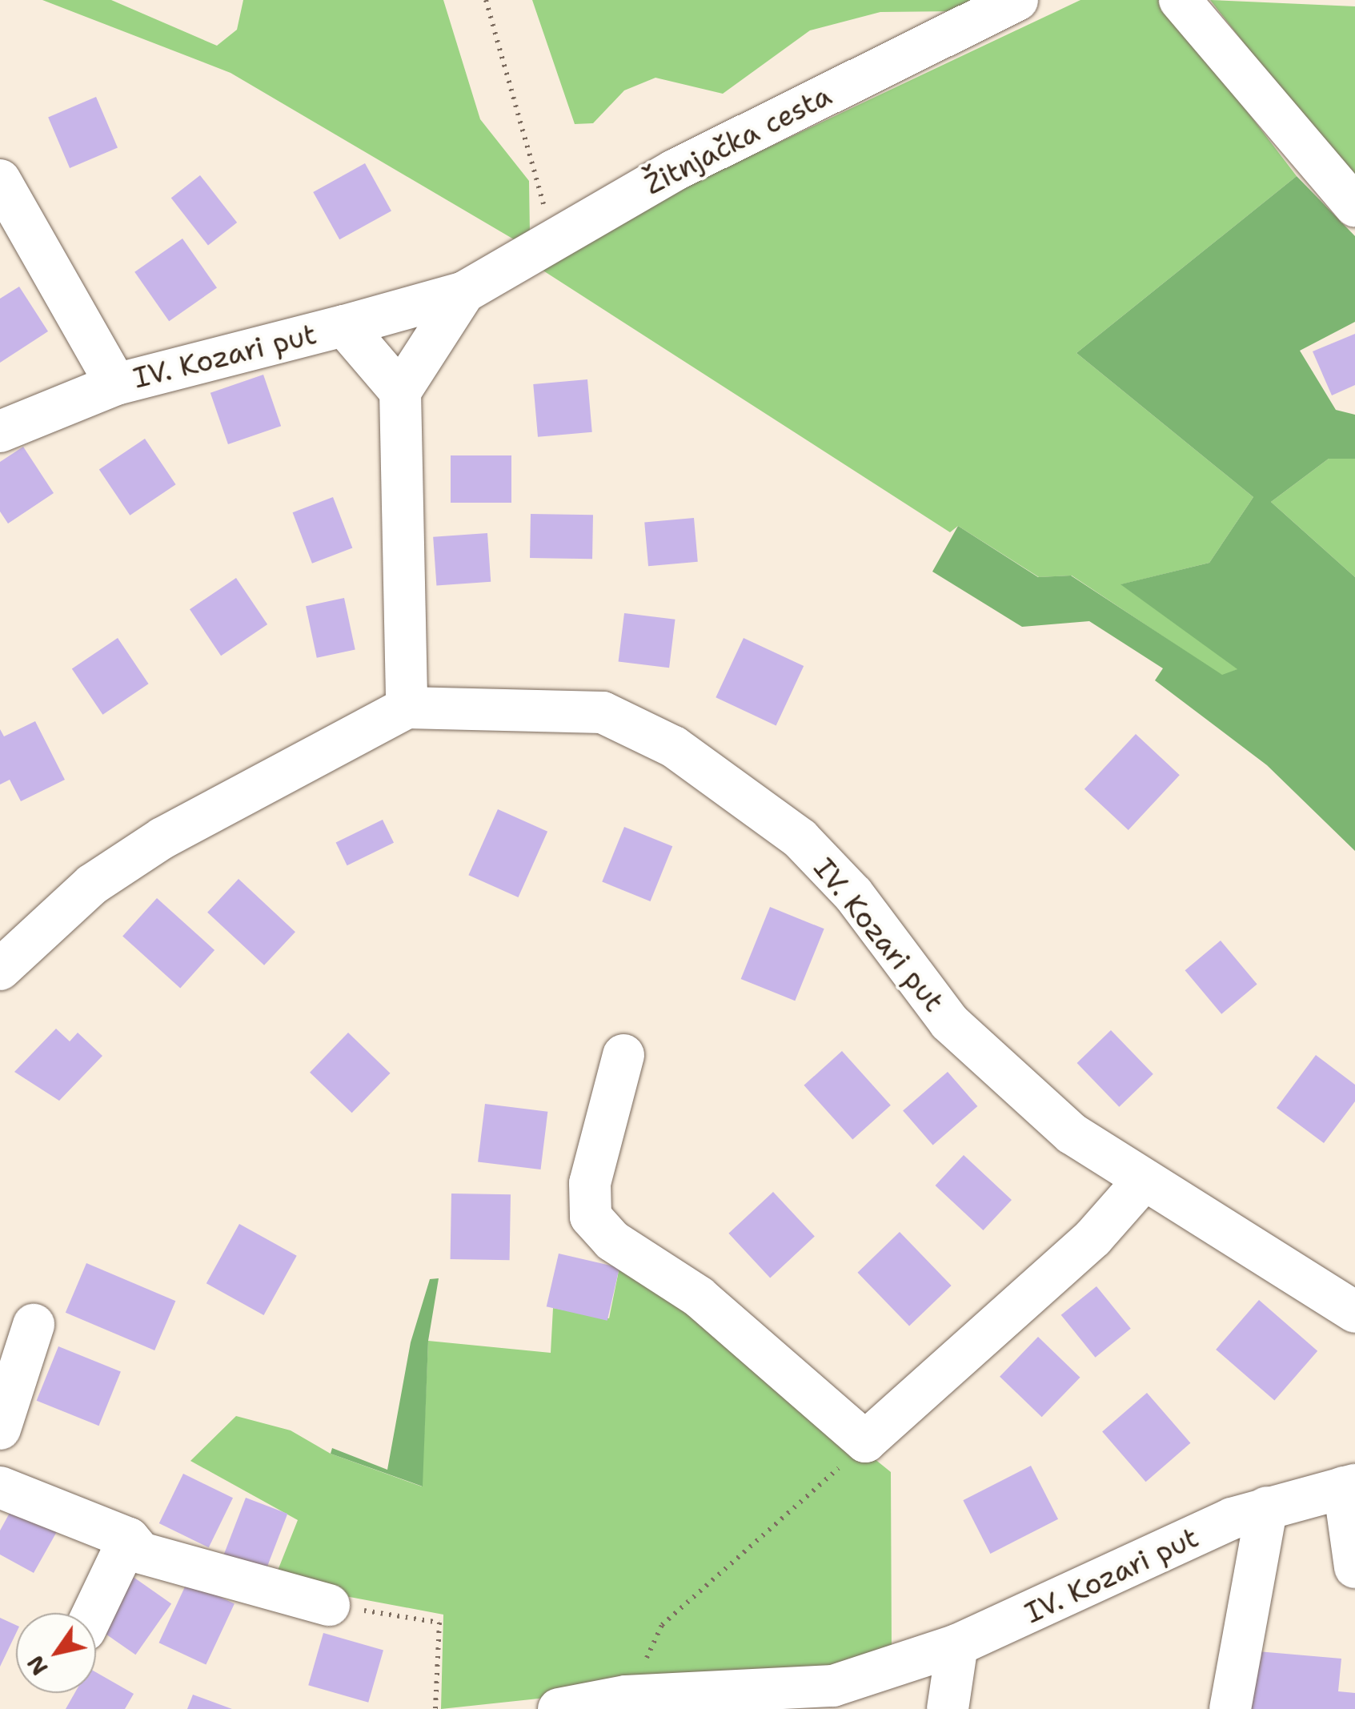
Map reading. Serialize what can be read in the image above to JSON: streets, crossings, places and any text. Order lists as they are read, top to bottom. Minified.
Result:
{"streets":{"street":["Žitnjačka cesta","IV. Kozari put"]},"north":"bottom left"}
